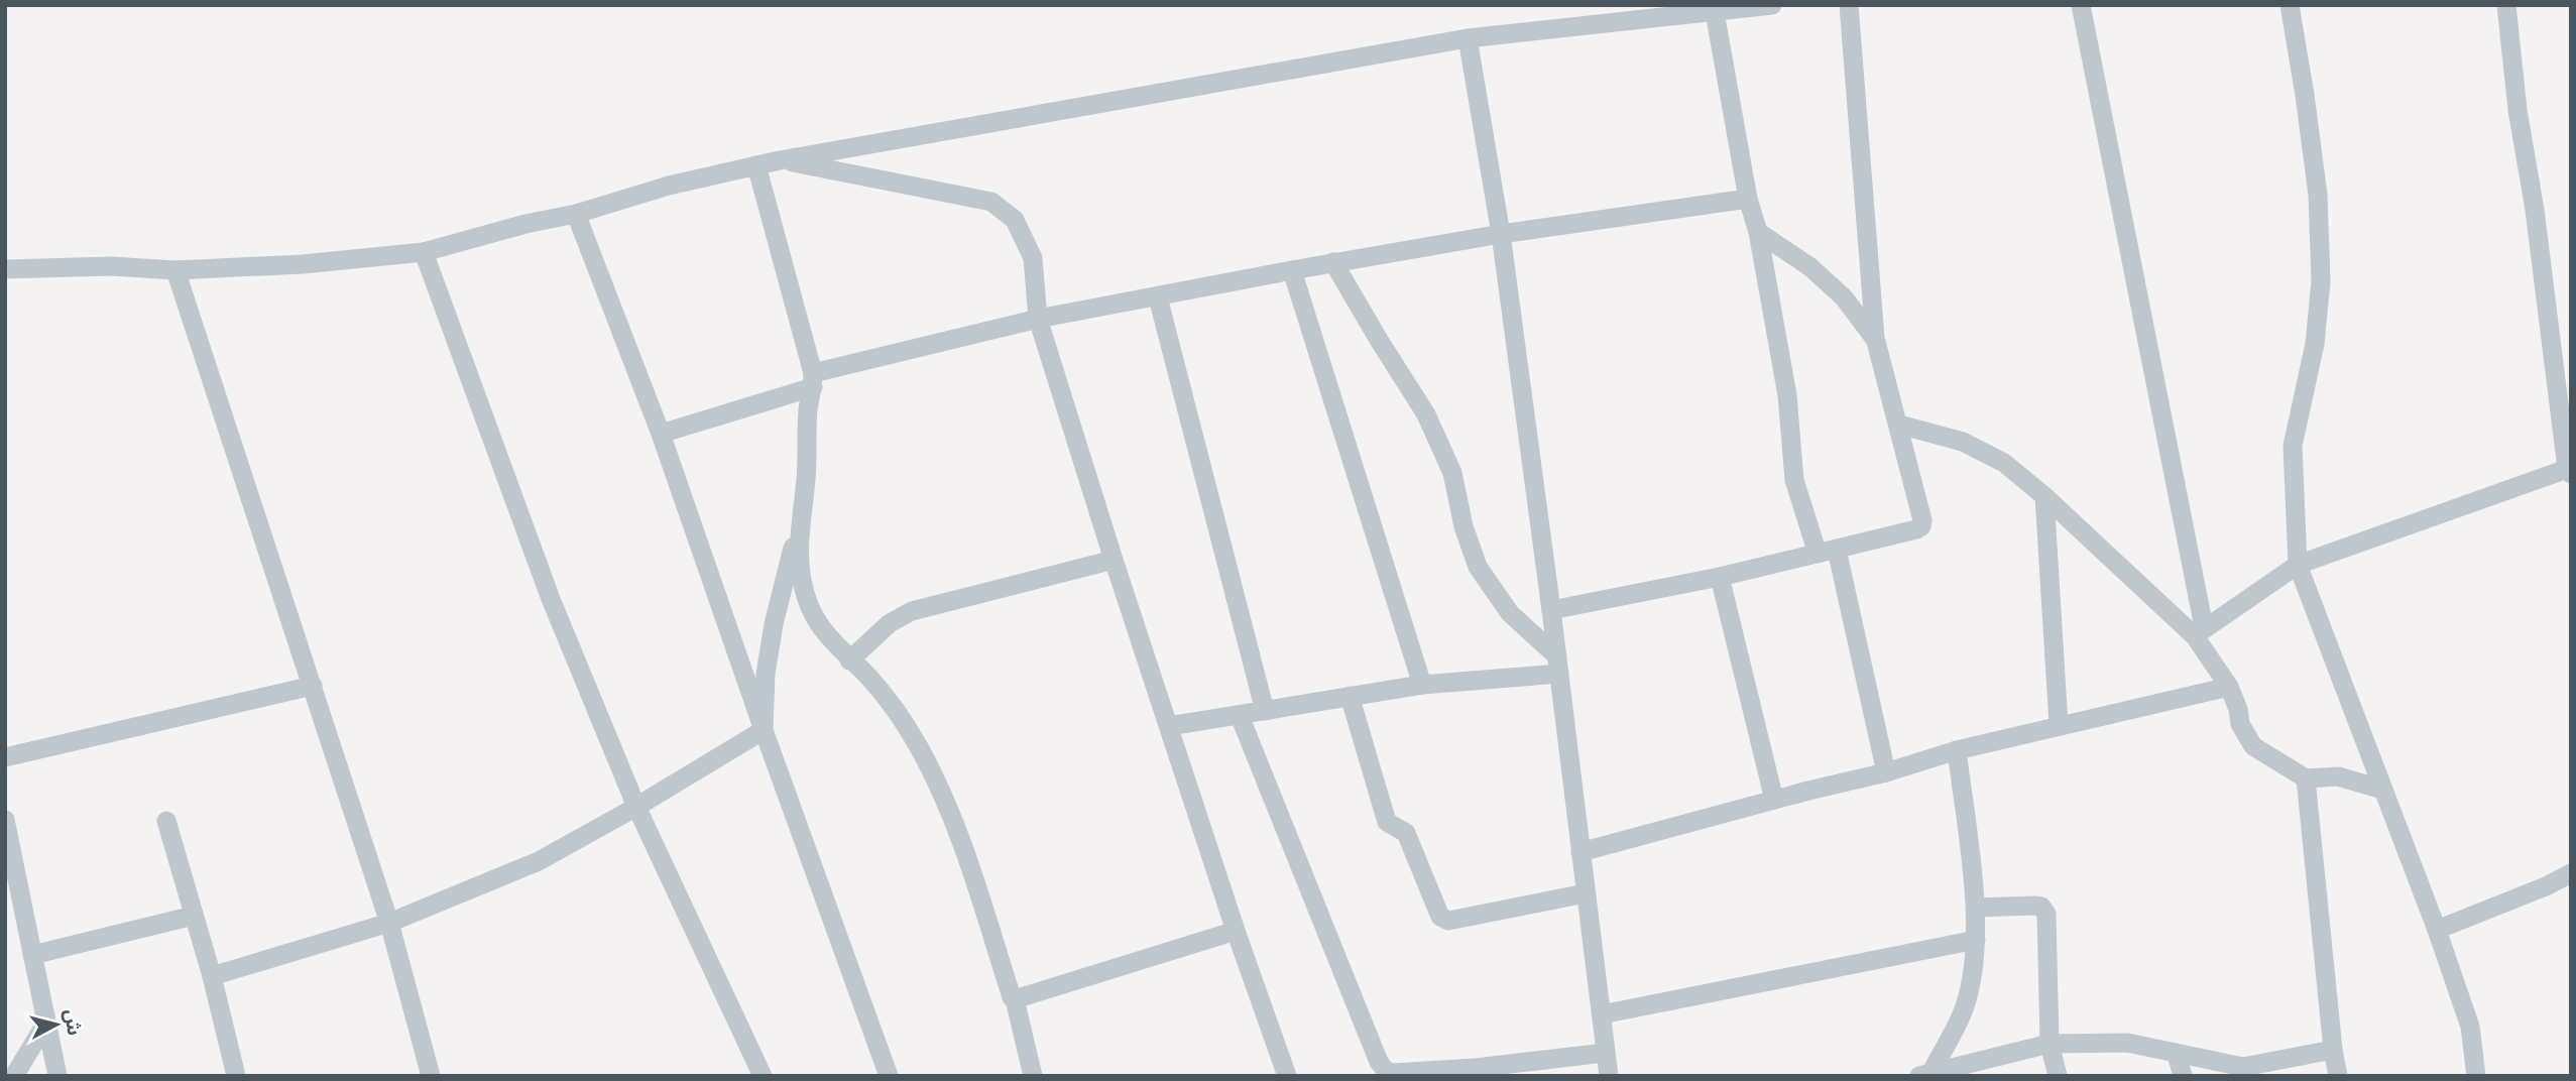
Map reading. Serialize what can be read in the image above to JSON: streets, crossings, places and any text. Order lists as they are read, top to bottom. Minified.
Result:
{"north":"right"}
